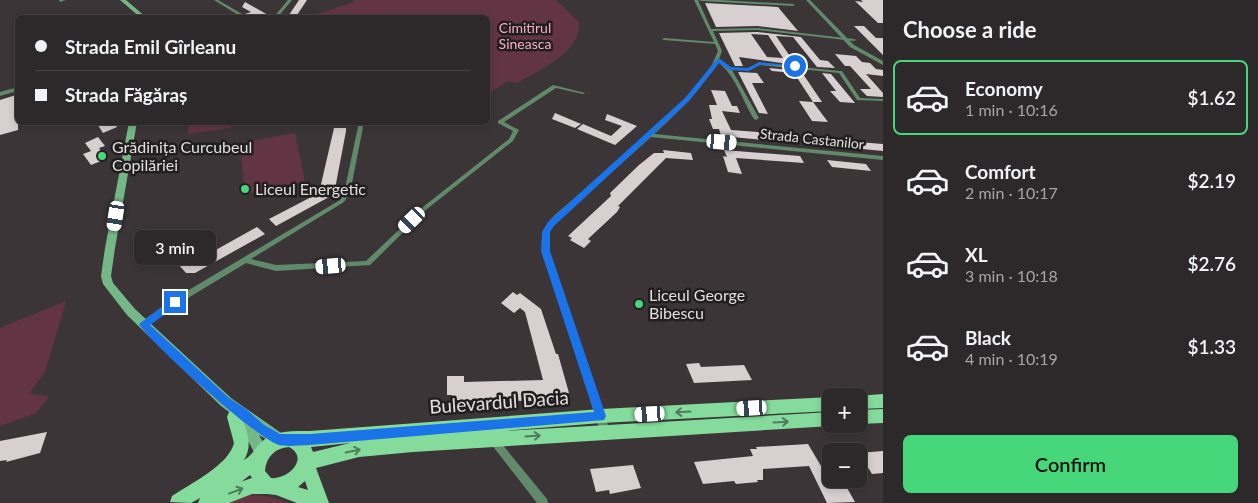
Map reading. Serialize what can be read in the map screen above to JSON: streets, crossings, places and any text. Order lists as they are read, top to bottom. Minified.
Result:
{"streets":{"main road":["Bulevardul Dacia"],"street":["Strada Castanilor"]},"parks":["Cimitirul Sineasca"],"places":["Grădinița Curcubeul Copilăriei","Liceul Energetic","Liceul George Bibescu"],"page":{"heading":"Choose a ride","banner":["Strada Emil Gîrleanu","Strada Făgăraș"],"list":[{"name":"Economy","note":"1 min · 10:16","value":"$1.62"},{"name":"Comfort","note":"2 min · 10:17","value":"$2.19"},{"name":"XL","note":"3 min · 10:18","value":"$2.76"},{"name":"Black","note":"4 min · 10:19","value":"$1.33"}],"bubble":"3 min","map_buttons":["+","−"],"buttons":"Confirm"}}
